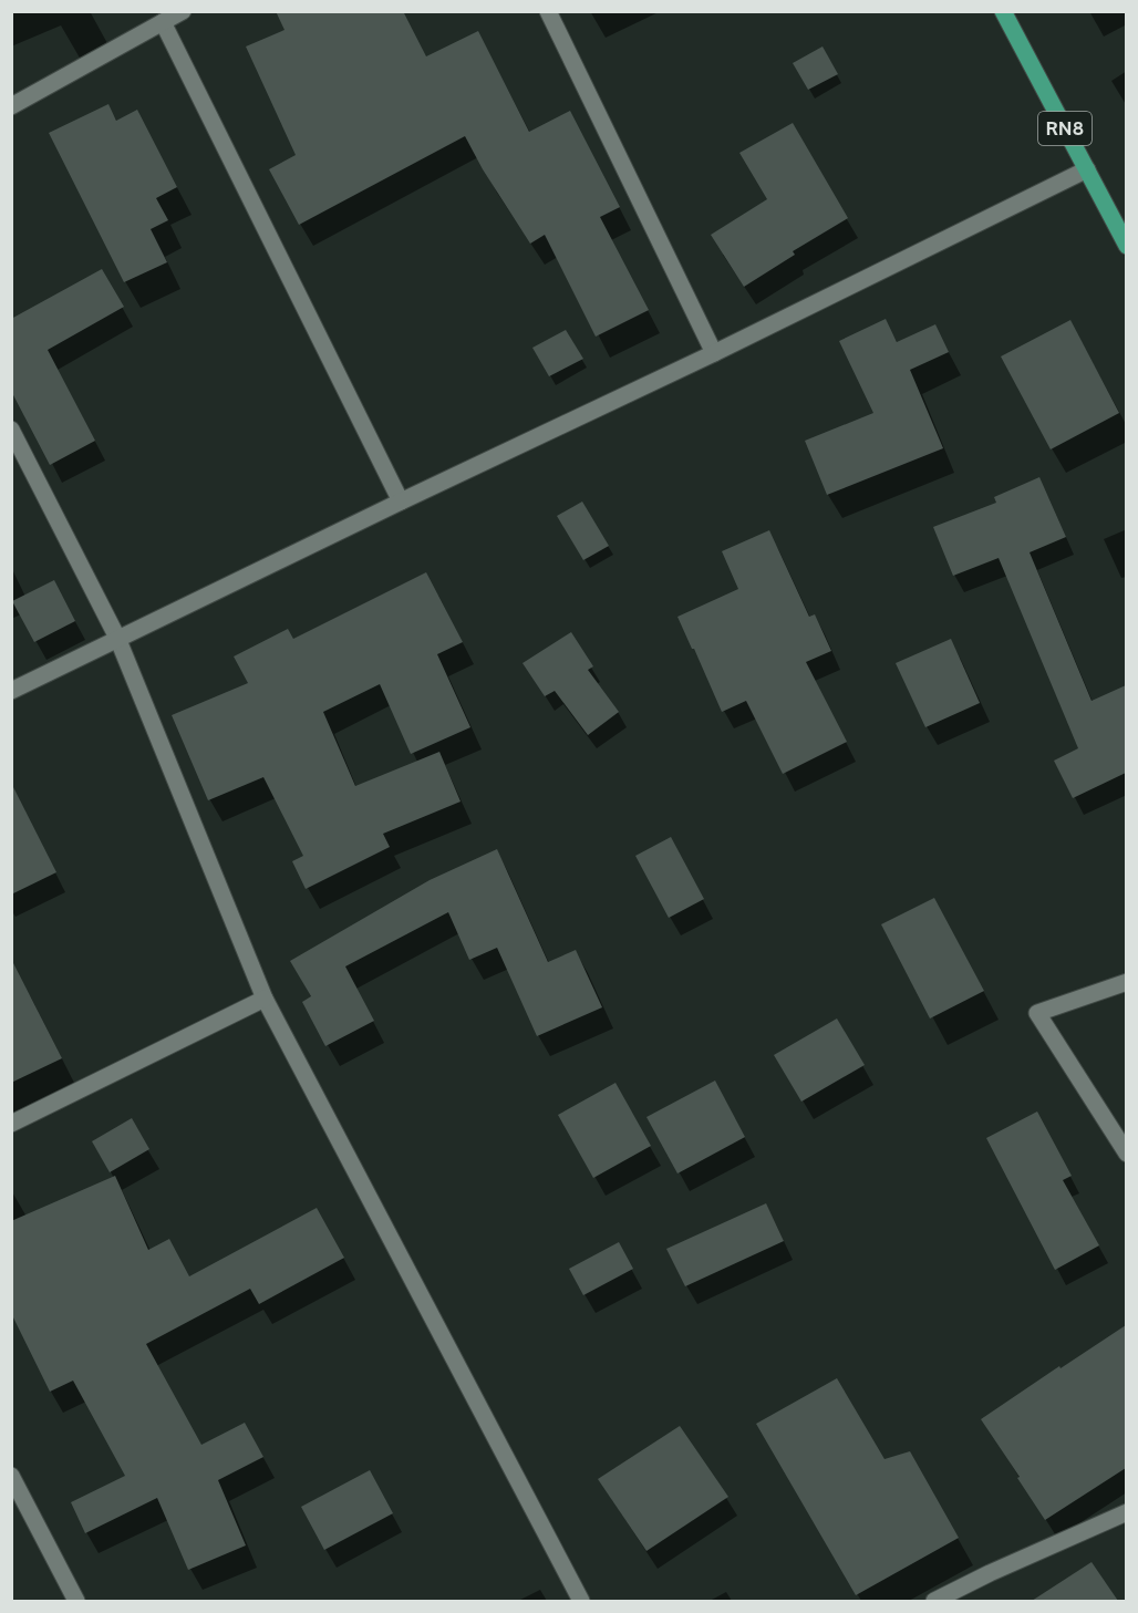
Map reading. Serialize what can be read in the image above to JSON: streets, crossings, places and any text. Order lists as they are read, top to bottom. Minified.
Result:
{"streets":{"main road":["RN8"]}}
